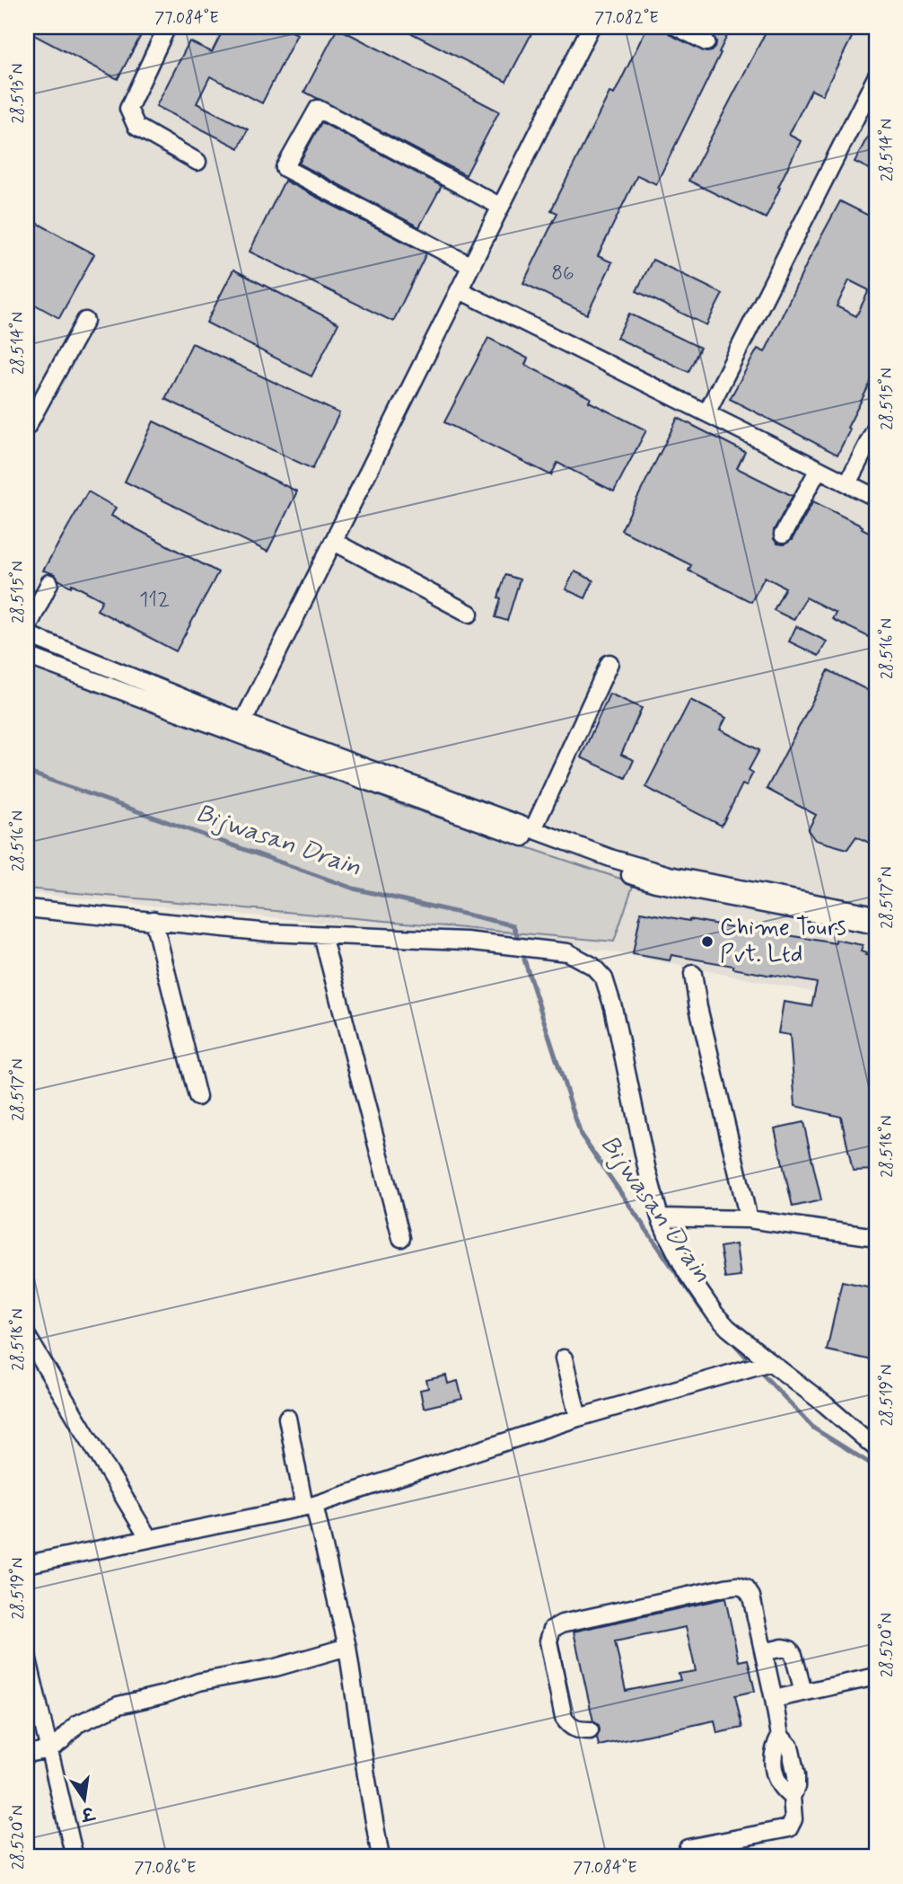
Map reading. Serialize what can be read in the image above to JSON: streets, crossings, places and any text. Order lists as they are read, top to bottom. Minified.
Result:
{"water":["Bijwasan Drain"],"places":["Chime Tours Pvt. Ltd"],"house_numbers":["86","112"],"north":"bottom","coordinates":["77.084°E","77.082°E","28.513°N","28.514°N","28.515°N","28.516°N","28.517°N","28.518°N","28.519°N","28.520°N","77.086°E"]}
